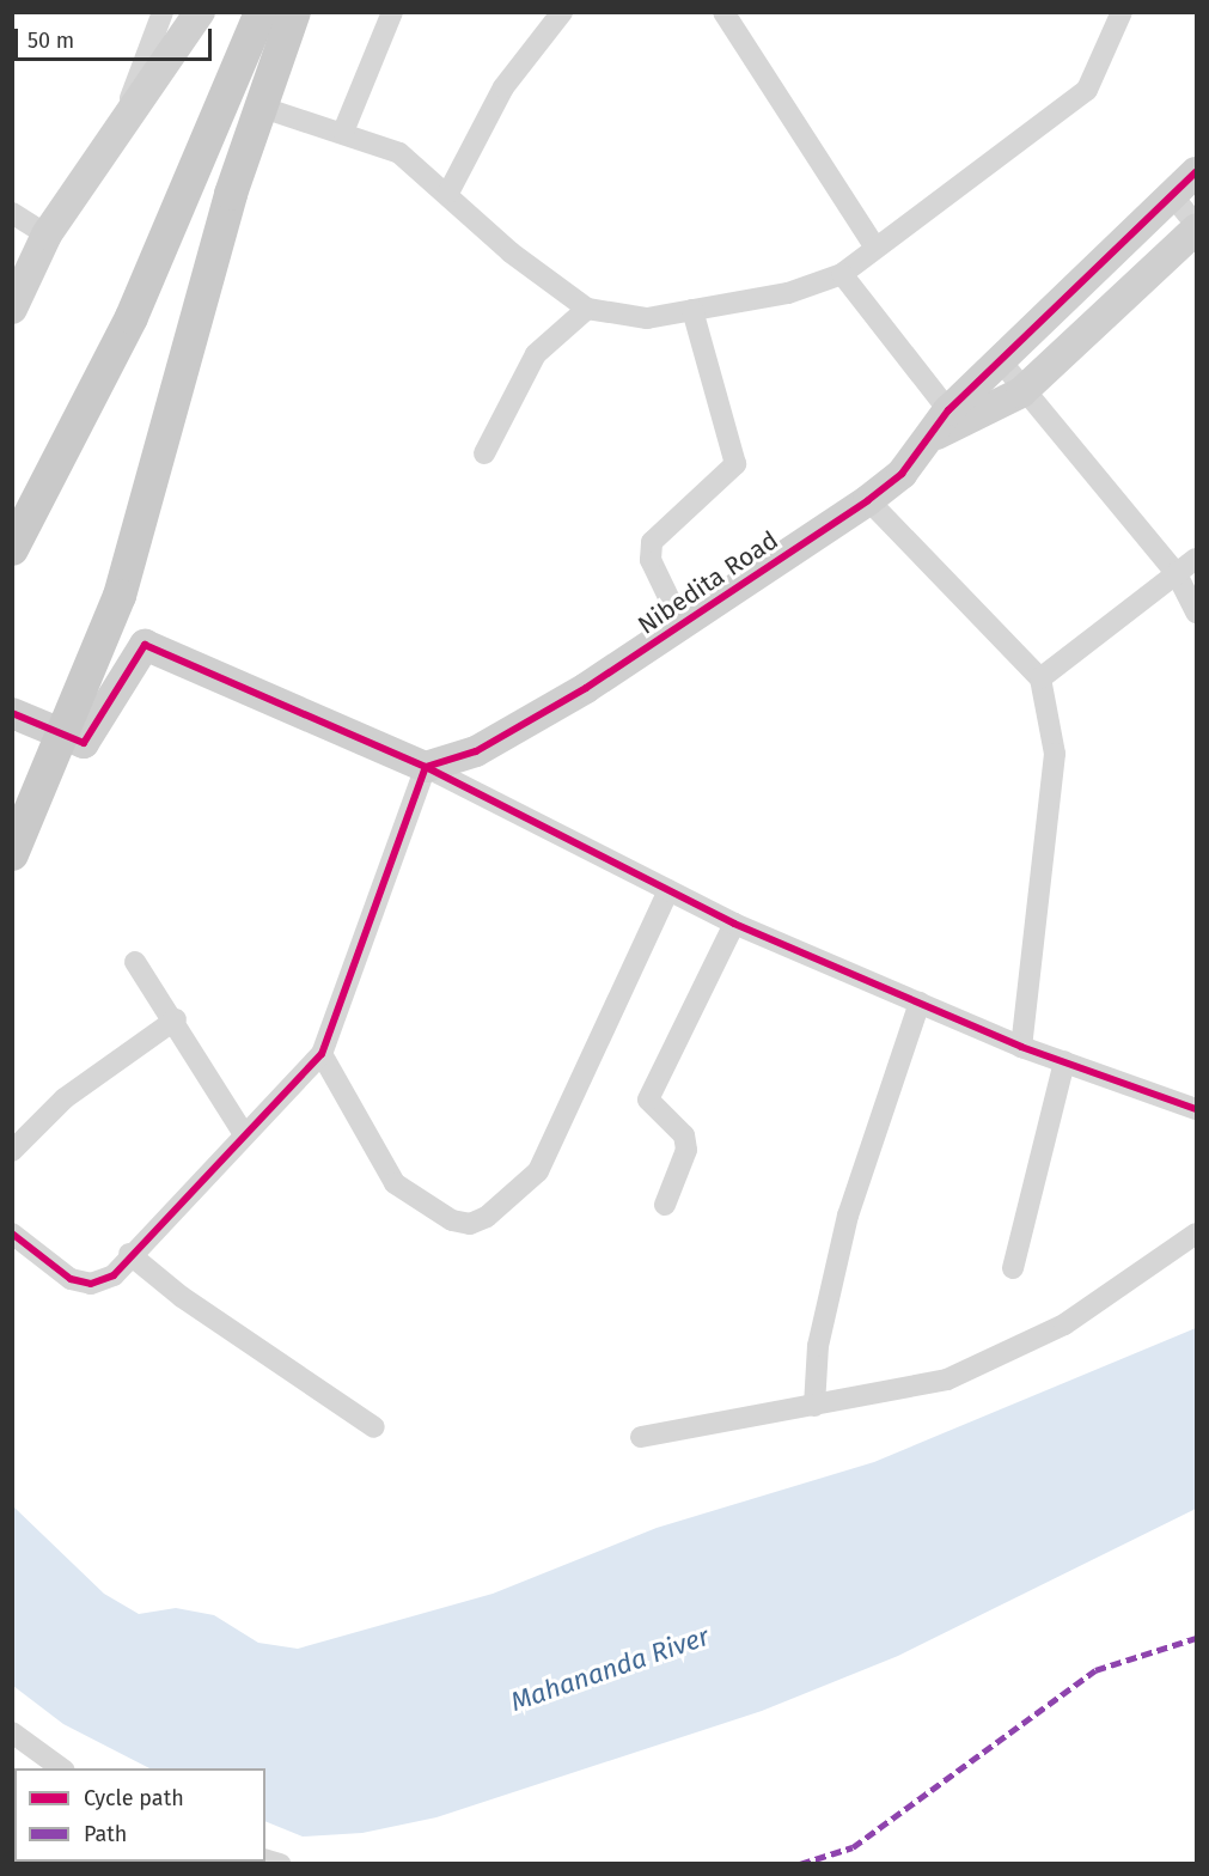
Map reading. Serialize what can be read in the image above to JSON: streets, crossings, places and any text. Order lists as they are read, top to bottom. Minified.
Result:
{"streets":{"street":["Nibedita Road"]},"water":["Mahananda River"],"legend":["Cycle path","Path"],"scale_bar":"50 m"}
